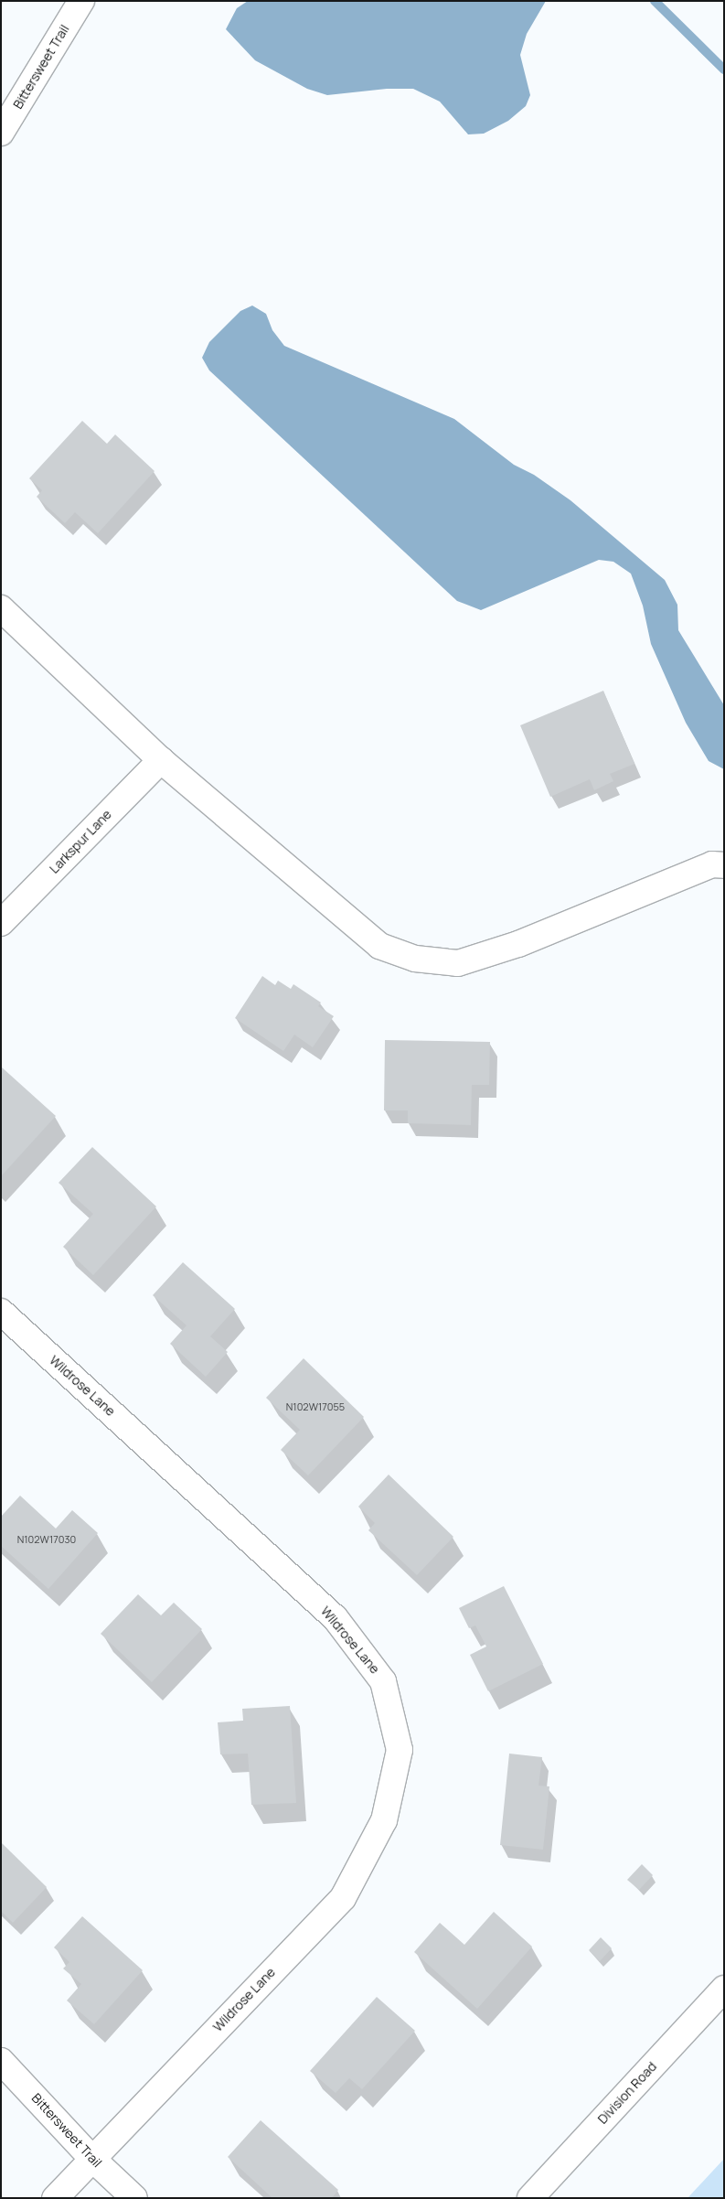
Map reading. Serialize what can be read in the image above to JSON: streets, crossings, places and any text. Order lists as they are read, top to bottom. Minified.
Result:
{"streets":{"street":["Bittersweet Trail","Larkspur Lane","Wildrose Lane","Division Road"]},"crossings":[["Bittersweet Trail","Wildrose Lane"]],"house_numbers":["N102W17055","N102W17030"]}
